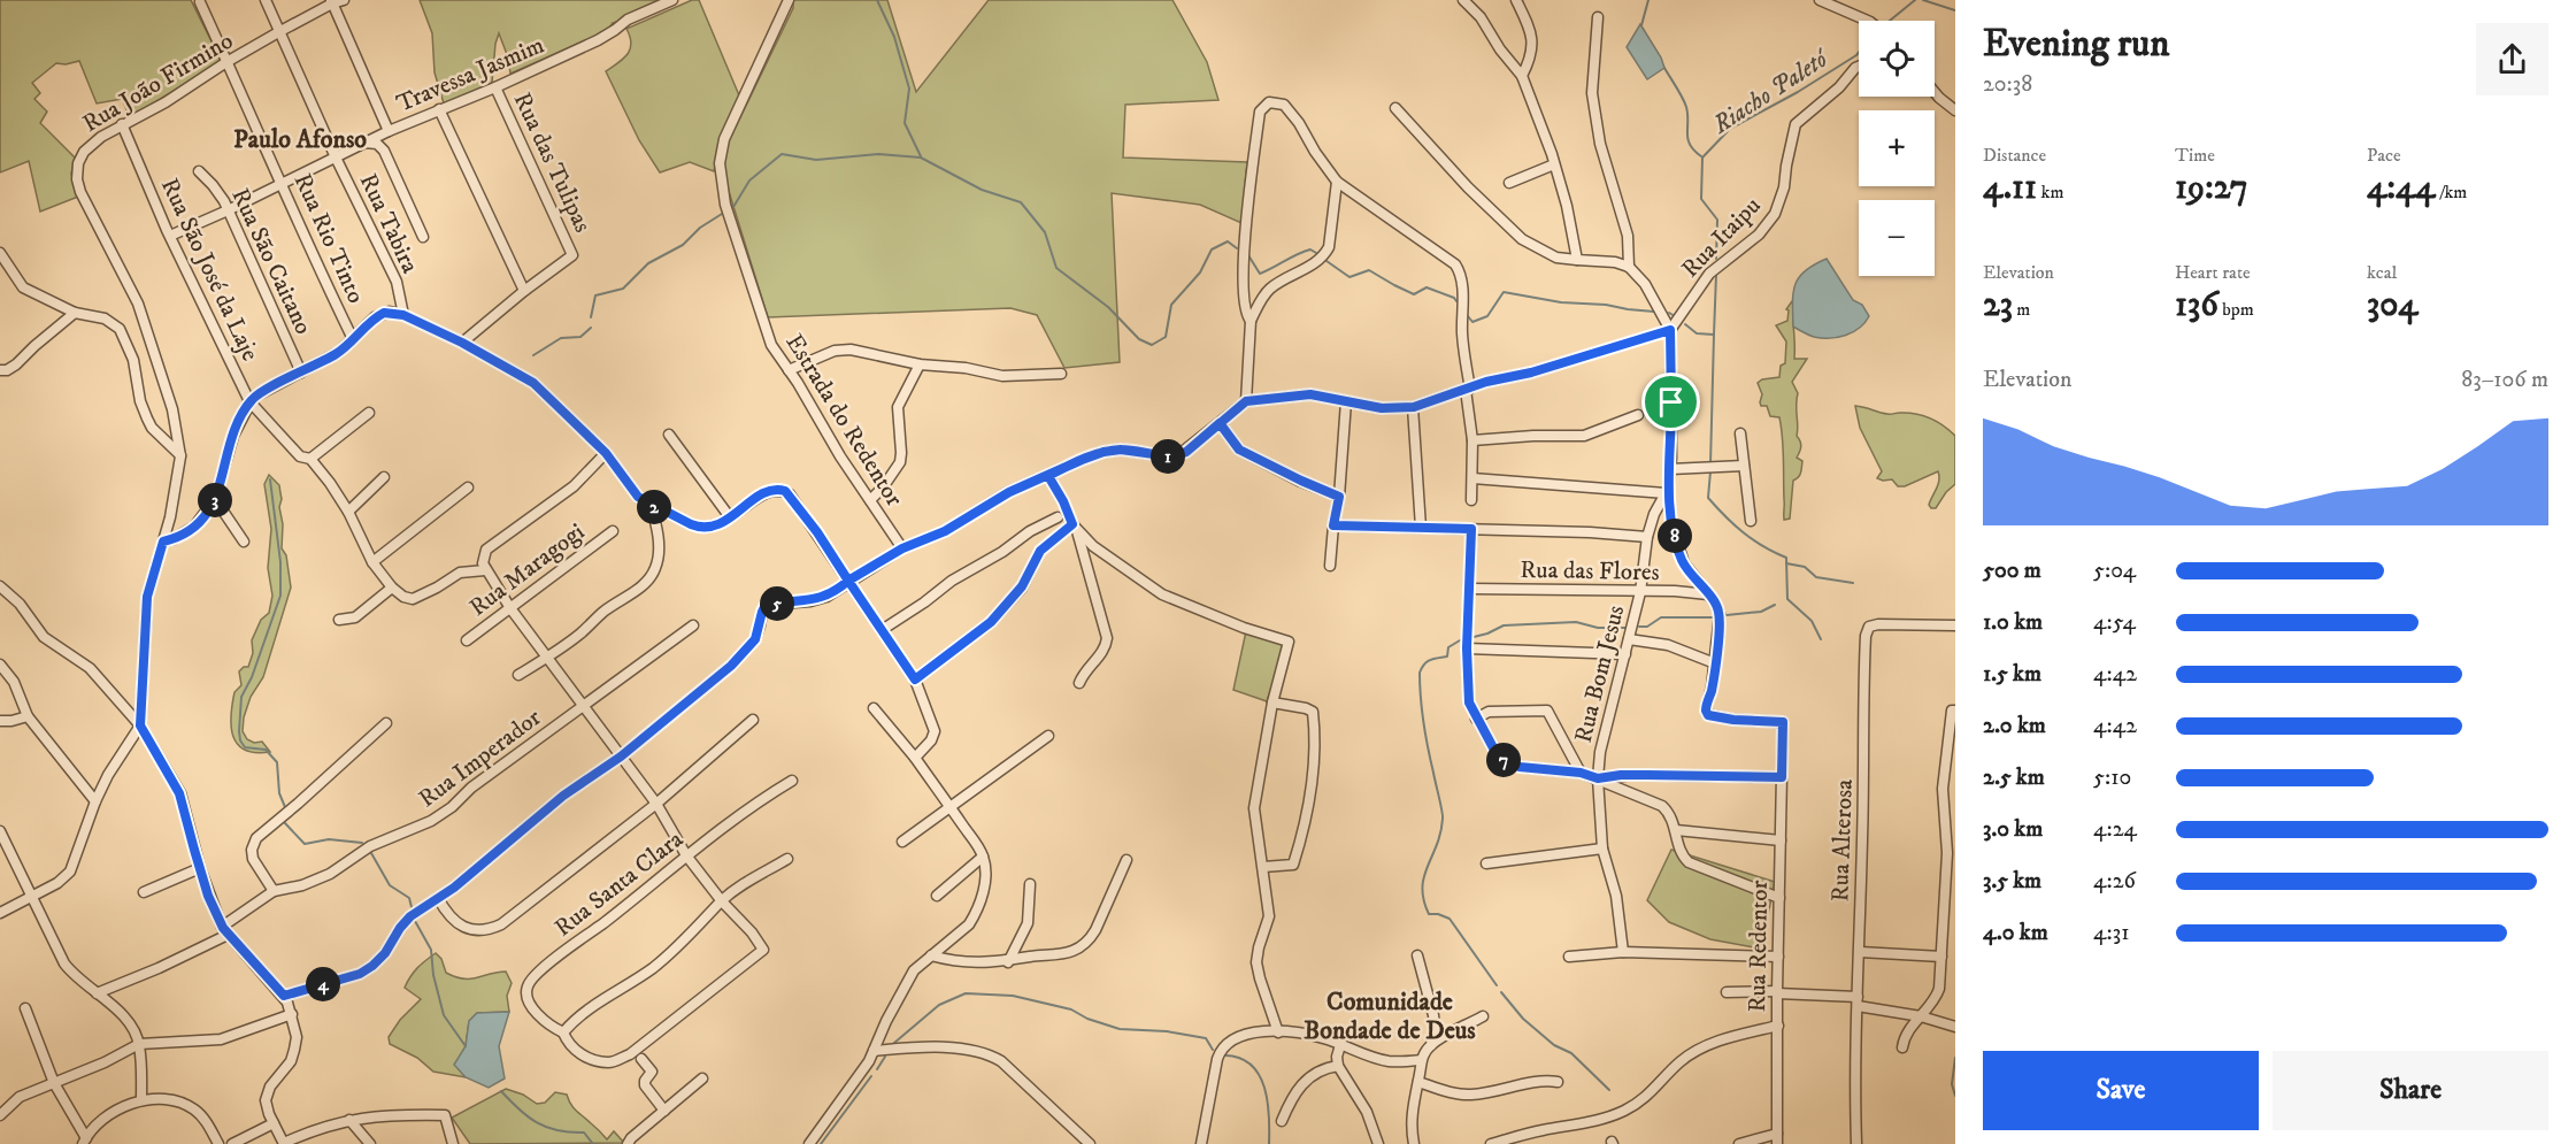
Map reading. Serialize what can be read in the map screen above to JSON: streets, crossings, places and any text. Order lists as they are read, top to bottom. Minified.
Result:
{"streets":{"street":["Travessa Jasmim","Rua João Firmino","Rua das Tulipas","Rua Tabira","Rua Itaipu","Rua Rio Tinto","Rua São Caitano","Rua São José da Laje","Estrada do Redentor","Rua Maragogi","Rua das Flores","Rua Bom Jesus","Rua Imperador","Rua Alterosa","Rua Santa Clara","Rua Redentor"]},"crossings":[["Travessa Jasmim","Rua das Tulipas"],["Travessa Jasmim","Rua Tabira"],["Travessa Jasmim","Rua Rio Tinto"],["Travessa Jasmim","Rua São Caitano"],["Travessa Jasmim","Rua São José da Laje"],["Rua João Firmino","Rua Tabira"],["Rua João Firmino","Rua Rio Tinto"],["Rua João Firmino","Rua São José da Laje"],["Rua das Flores","Rua Bom Jesus"]],"districts":["Paulo Afonso","Comunidade Bondade de Deus"],"water":["Riacho Paletó"],"page":{"heading":["Evening run","20:38"],"map_buttons":["+","−"],"stats":[["Distance","4.11 km"],["Time","19:27"],["Pace","4:44 /km"],["Elevation","23 m"],["Heart rate","136 bpm"],["kcal","304"]],"chart":["Elevation","83–106 m"],"pins":["1","3","2","8","5","7","4"],"list":[{"name":"500 m","note":"5:04"},{"name":"1.0 km","note":"4:54"},{"name":"1.5 km","note":"4:42"},{"name":"2.0 km","note":"4:42"},{"name":"2.5 km","note":"5:10"},{"name":"3.0 km","note":"4:24"},{"name":"3.5 km","note":"4:26"},{"name":"4.0 km","note":"4:31"}],"buttons":["Save","Share"]}}
